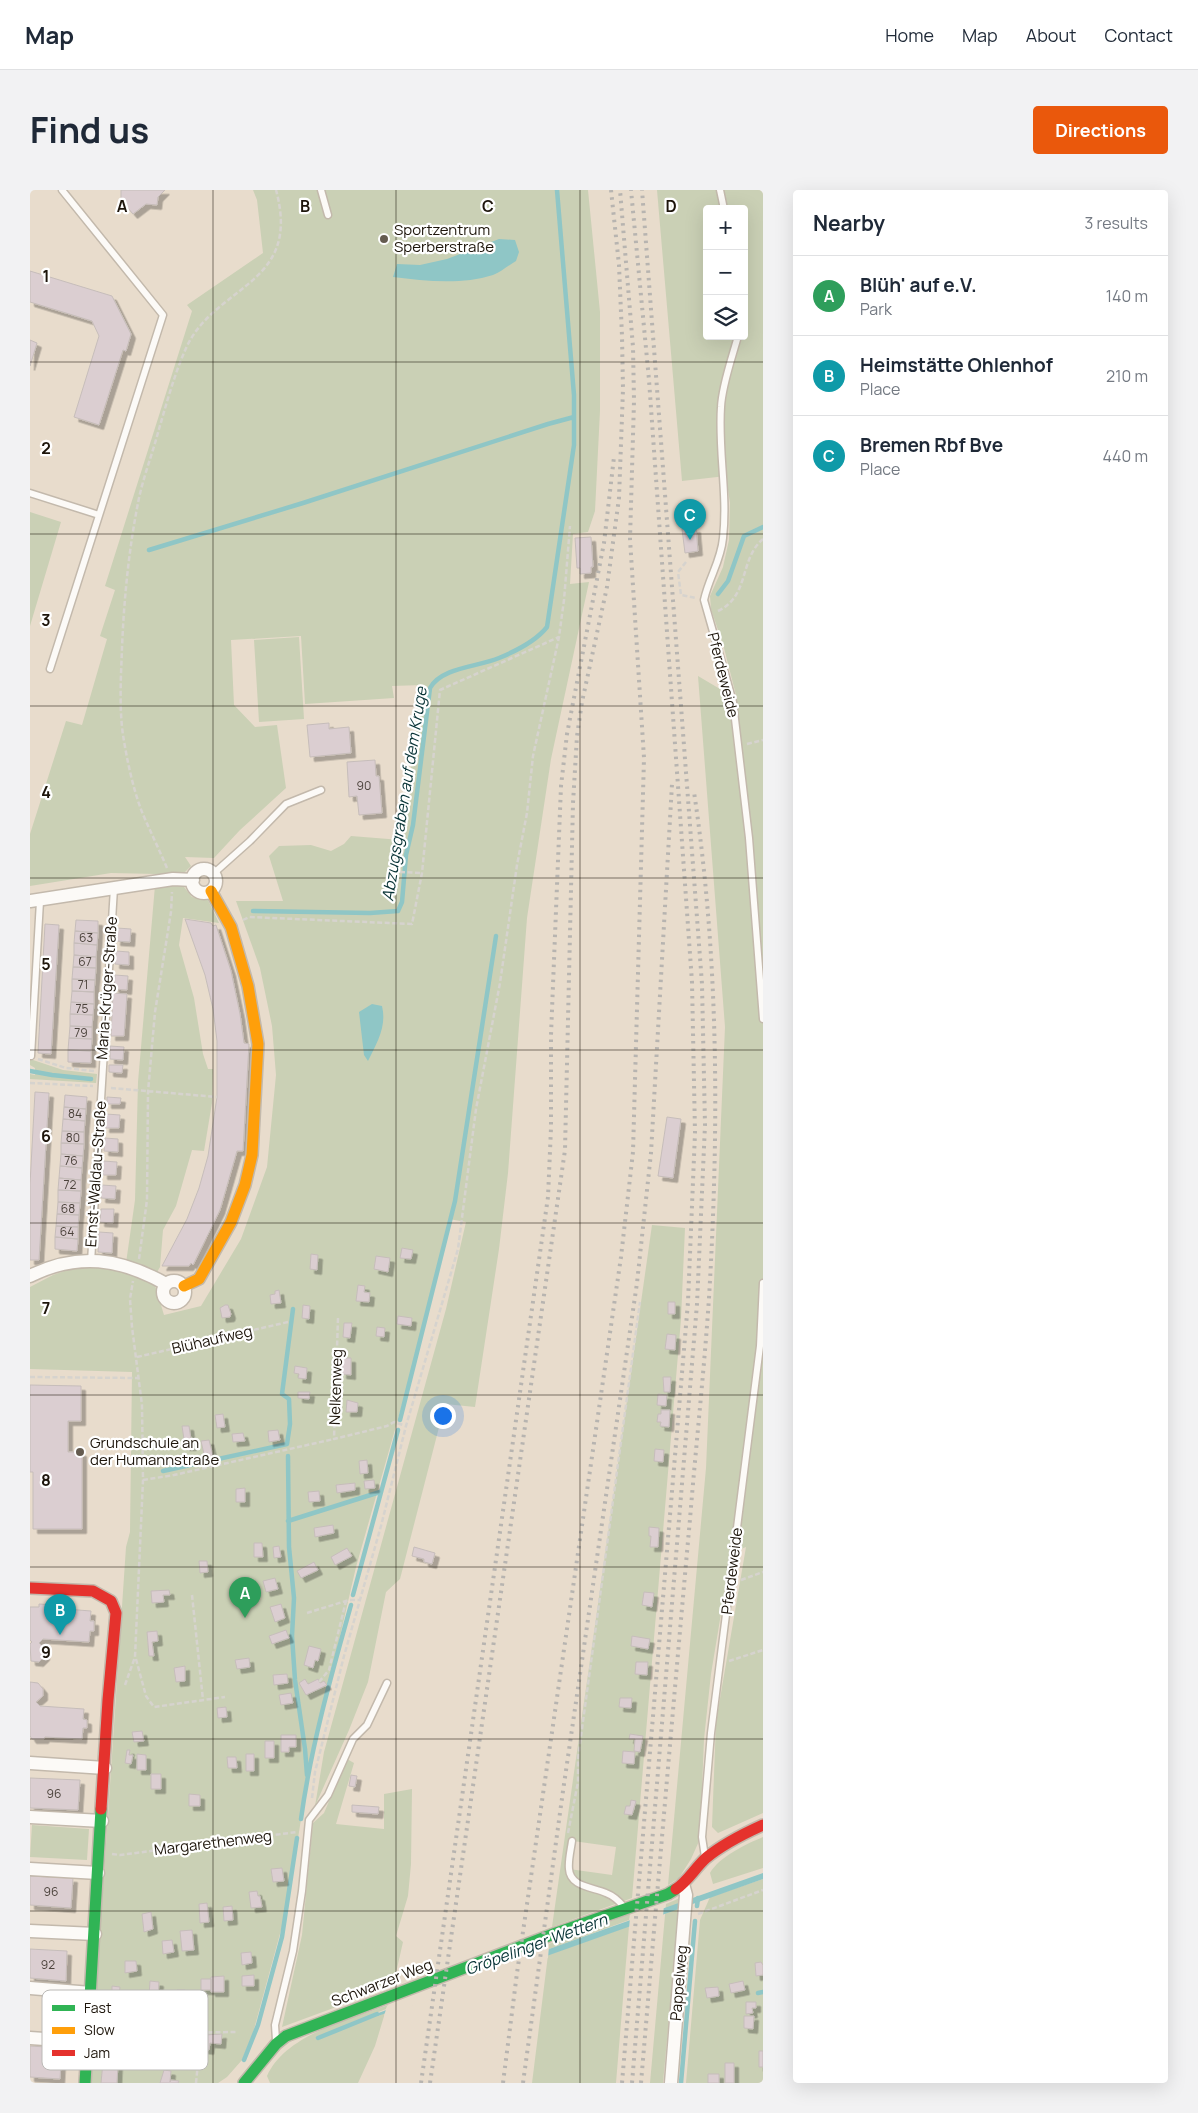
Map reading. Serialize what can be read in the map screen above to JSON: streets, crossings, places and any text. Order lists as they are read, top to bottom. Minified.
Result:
{"streets":{"street":["Ernst-Waldau-Straße","Schwarzer Weg","Pappelweg"],"lane":["Pferdeweide","Maria-Krüger-Straße"],"path":["Blühaufweg","Nelkenweg","Margarethenweg"]},"crossings":[["Pferdeweide","Schwarzer Weg"],["Maria-Krüger-Straße","Ernst-Waldau-Straße"],["Schwarzer Weg","Pappelweg"]],"water":["Abzugsgraben auf dem Kruge","Gröpelinger Wettern"],"places":["Sportzentrum Sperberstraße","Grundschule an der Humannstraße"],"house_numbers":["90","63","67","71","75","79","84","80","76","72","68","64","96","96","92"],"legend":["Fast","Slow","Jam"],"page":{"header":"Map","nav":["Home","Map","About","Contact"],"title":"Find us","buttons":"Directions","heading":["Nearby","3 results"],"map_buttons":["+","−"],"list":[{"mark":"A","name":"Blüh' auf e.V.","note":"Park","value":"140 m"},{"mark":"B","name":"Heimstätte Ohlenhof","note":"Place","value":"210 m"},{"mark":"C","name":"Bremen Rbf Bve","note":"Place","value":"440 m"}],"pins":["C","A","B"]},"grid":{"columns":["A","B","C","D"],"rows":["1","2","3","4","5","6","7","8","9"]}}
